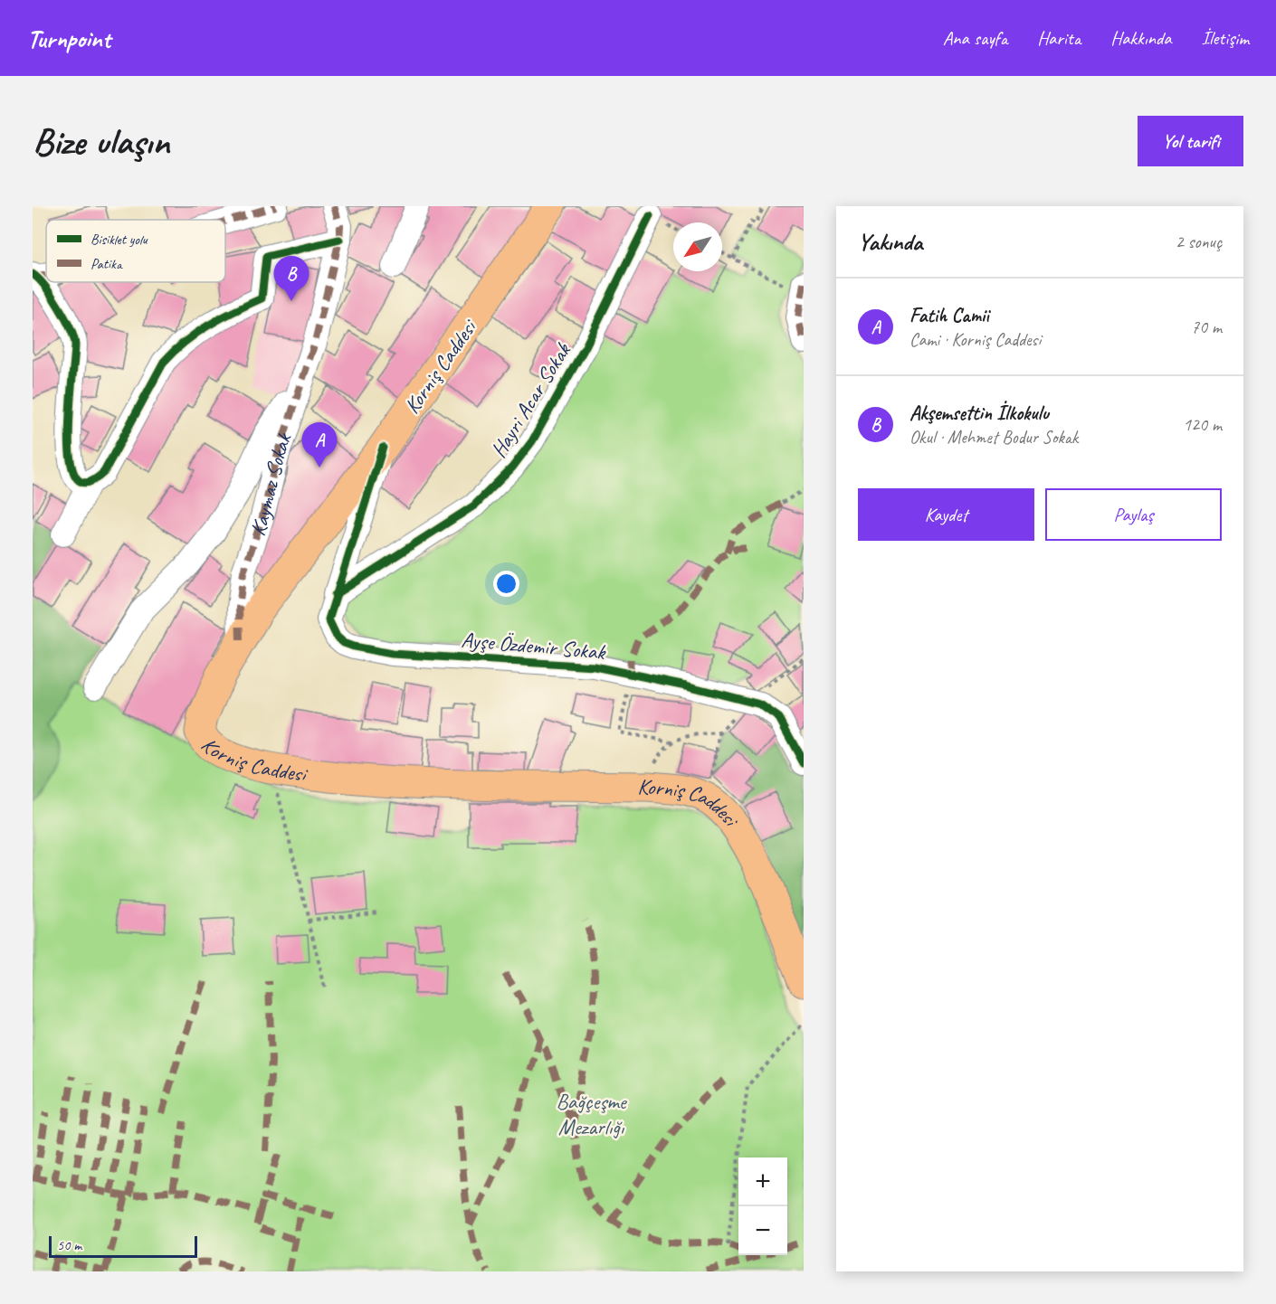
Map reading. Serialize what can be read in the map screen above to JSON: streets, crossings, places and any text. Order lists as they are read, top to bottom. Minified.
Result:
{"streets":{"main road":["Korniş Caddesi"],"street":["Hayri Acar Sokak","Kaymaz Sokak","Ayşe Özdemir Sokak"]},"crossings":[["Korniş Caddesi","Kaymaz Sokak"],["Korniş Caddesi","Ayşe Özdemir Sokak"],["Hayri Acar Sokak","Ayşe Özdemir Sokak"]],"parks":["Bağçeşme Mezarlığı"],"legend":["Bisiklet yolu","Patika"],"scale_bar":"50 m","north":"bottom left","page":{"header":"Turnpoint","nav":["Ana sayfa","Harita","Hakkında","İletişim"],"buttons":["Yol tarifi",["Kaydet","Paylaş"]],"title":"Bize ulaşın","heading":["Yakında","2 sonuç"],"pins":["B","A"],"list":[{"mark":"A","name":"Fatih Camii","note":"Cami · Korniş Caddesi","value":"70 m"},{"mark":"B","name":"Akşemsettin İlkokulu","note":"Okul · Mehmet Bodur Sokak","value":"120 m"}],"map_buttons":["+","−"],"scale":"50 m"}}
